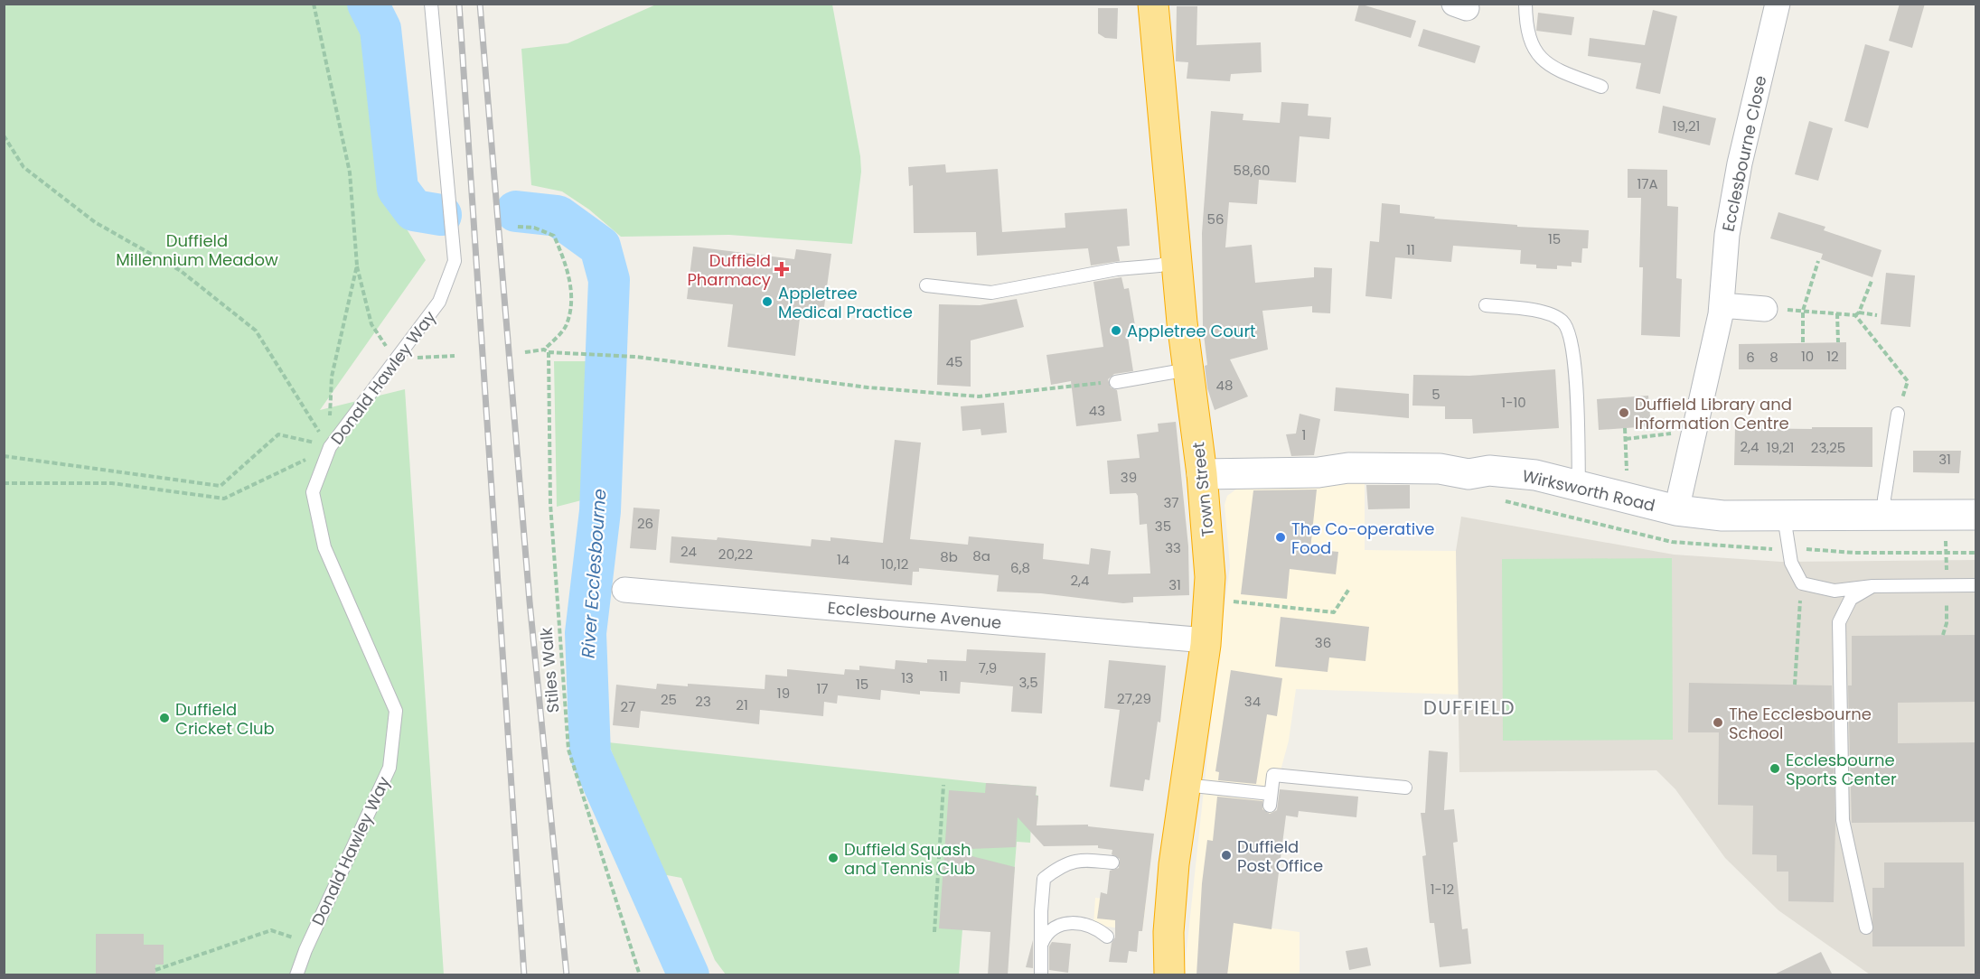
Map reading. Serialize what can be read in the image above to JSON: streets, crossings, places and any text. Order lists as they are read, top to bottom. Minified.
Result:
{"streets":{"highway":["Town Street"],"street":["Ecclesbourne Close","Wirksworth Road","Ecclesbourne Avenue"],"lane":["Donald Hawley Way"],"path":["Stiles Walk"]},"crossings":[["Ecclesbourne Close","Wirksworth Road"],["Town Street","Wirksworth Road"],["Town Street","Ecclesbourne Avenue"]],"districts":["DUFFIELD"],"water":["River Ecclesbourne"],"parks":["Duffield Millennium Meadow"],"places":{"health":["Duffield Pharmacy"],"other":["Appletree Medical Practice","Appletree Court","Duffield Library and Information Centre","The Co-operative Food","Duffield Cricket Club","The Ecclesbourne School","Ecclesbourne Sports Center","Duffield Post Office","Duffield Squash and Tennis Club"]},"house_numbers":["19,21","58,60","17A","56","15","11","10","12","6","8","45","48","5","1-10","43","1","2,4","19,21","23,25","31","39","37","26","35","33","24","20,22","8a","8b","14","10,12","6,8","2,4","31","36","7,9","11","13","3,5","15","17","19","27,29","25","23","34","21","27","1-12"]}
